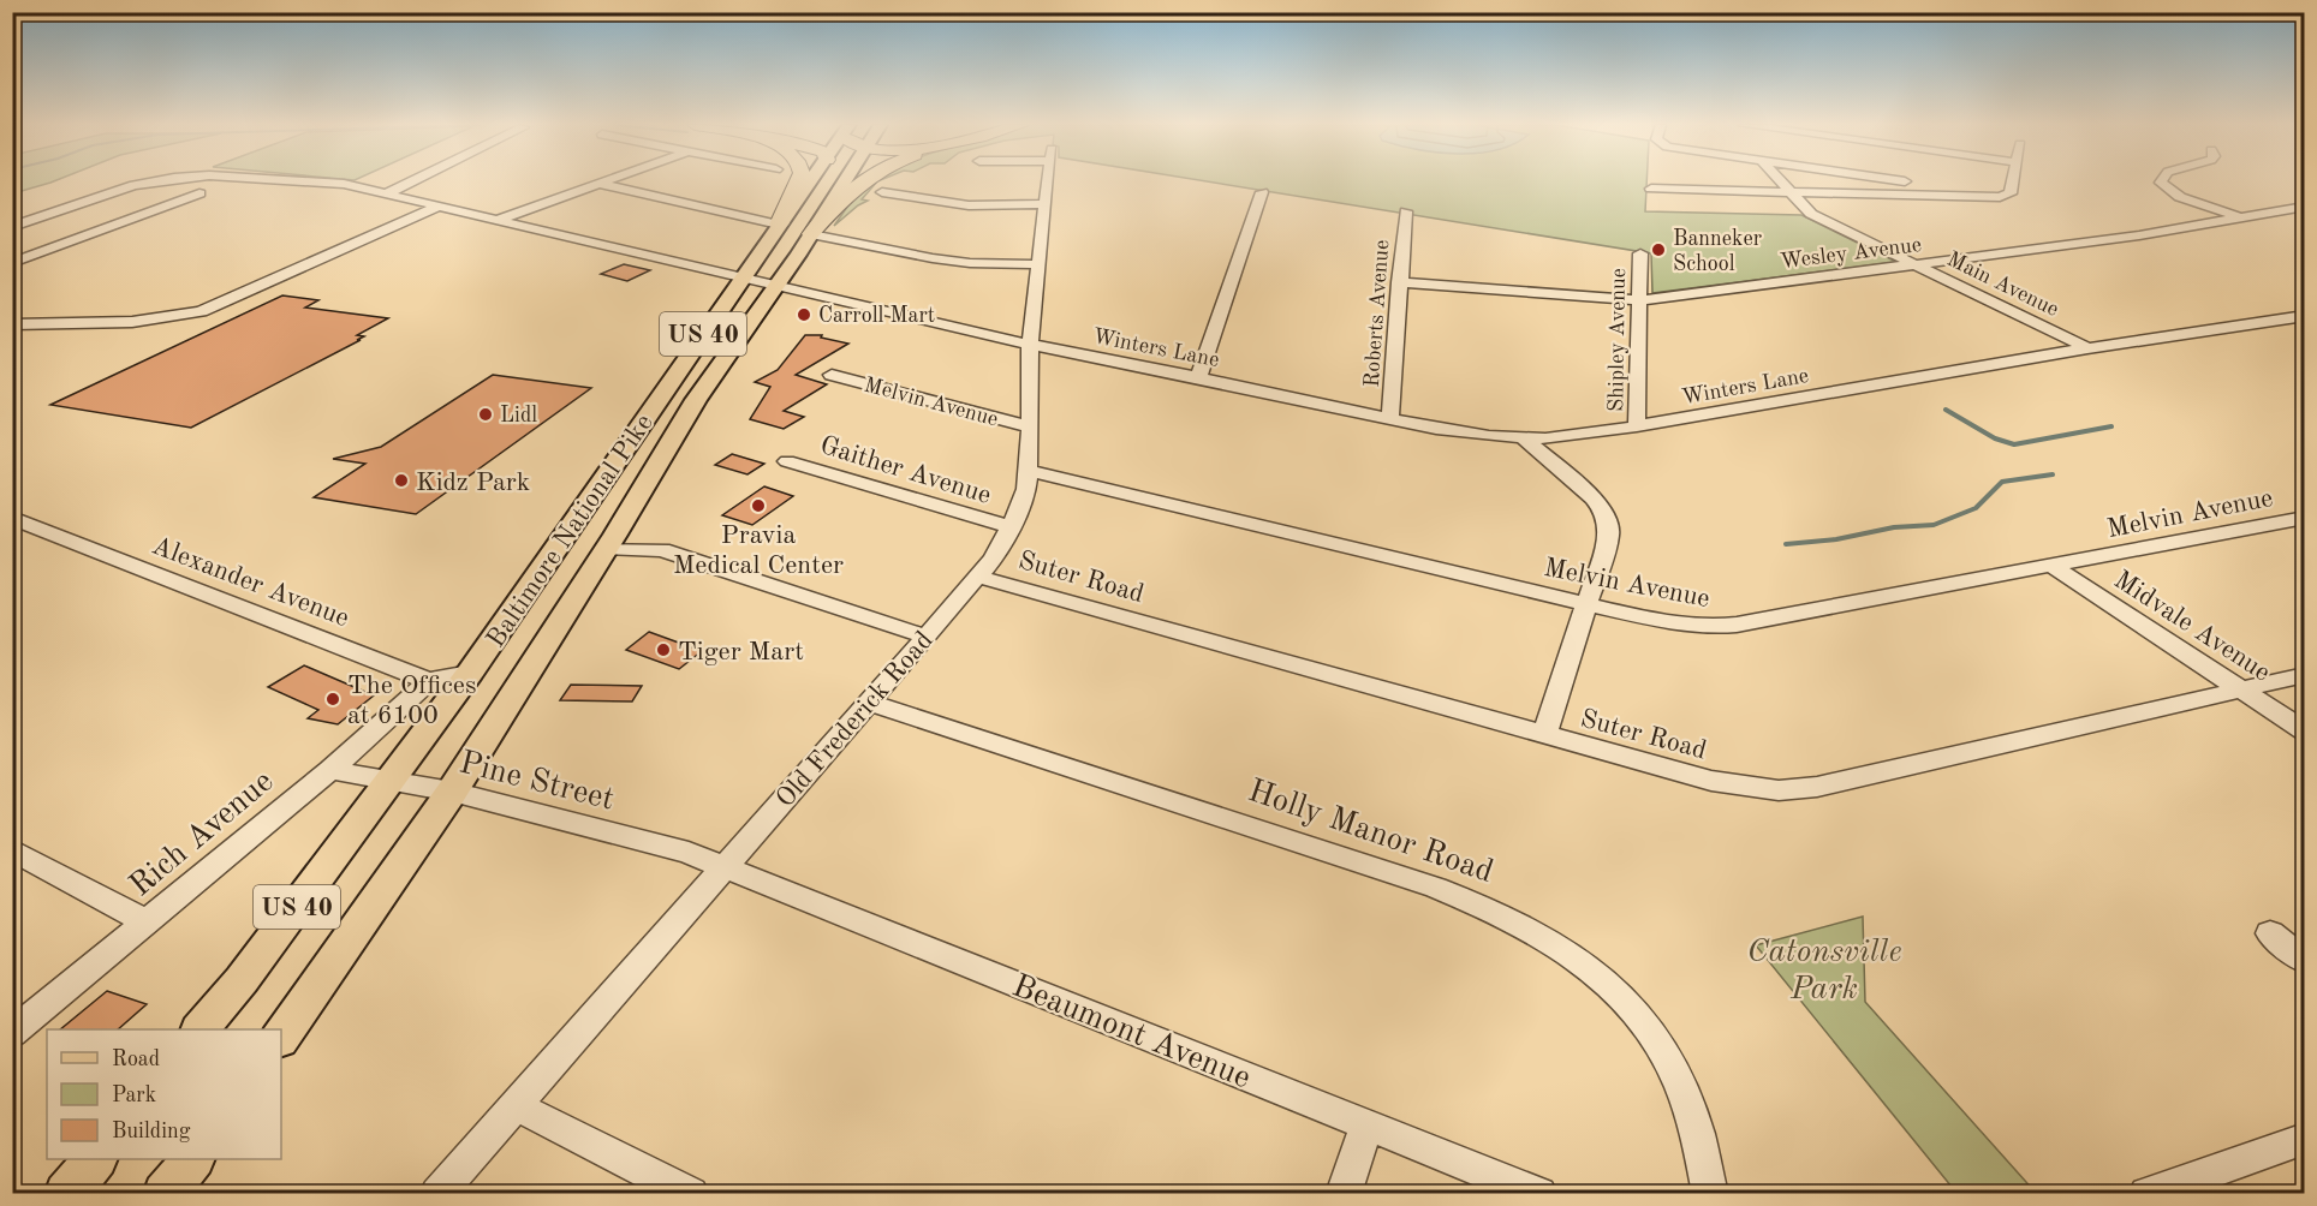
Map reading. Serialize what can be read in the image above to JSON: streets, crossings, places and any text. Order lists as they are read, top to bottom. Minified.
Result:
{"streets":{"main road":["US 40","Baltimore National Pike"],"street":["Wesley Avenue","Main Avenue","Roberts Avenue","Shipley Avenue","Winters Lane","Melvin Avenue","Gaither Avenue","Suter Road","Alexander Avenue","Midvale Avenue","Old Frederick Road","Pine Street","Holly Manor Road","Rich Avenue","Beaumont Avenue"]},"crossings":[["Wesley Avenue","Main Avenue"],["Wesley Avenue","Roberts Avenue"],["Wesley Avenue","Shipley Avenue"],["Main Avenue","Winters Lane"],["Roberts Avenue","Winters Lane"],["Shipley Avenue","Winters Lane"],["Winters Lane","Baltimore National Pike"],["Winters Lane","Old Frederick Road"],["Melvin Avenue","Midvale Avenue"],["Melvin Avenue","Old Frederick Road"],["Gaither Avenue","Old Frederick Road"],["Baltimore National Pike","Pine Street"],["Suter Road","Midvale Avenue"],["Suter Road","Old Frederick Road"],["Alexander Avenue","Rich Avenue"],["Old Frederick Road","Pine Street"],["Old Frederick Road","Holly Manor Road"],["Old Frederick Road","Beaumont Avenue"],["Pine Street","Rich Avenue"],["Pine Street","Beaumont Avenue"]],"parks":["Catonsville Park"],"places":["Banneker School","Carroll Mart","Lidl","Kidz Park","Pravia Medical Center","Tiger Mart","The Offices at 6100"],"legend":["Road","Park","Building"]}
